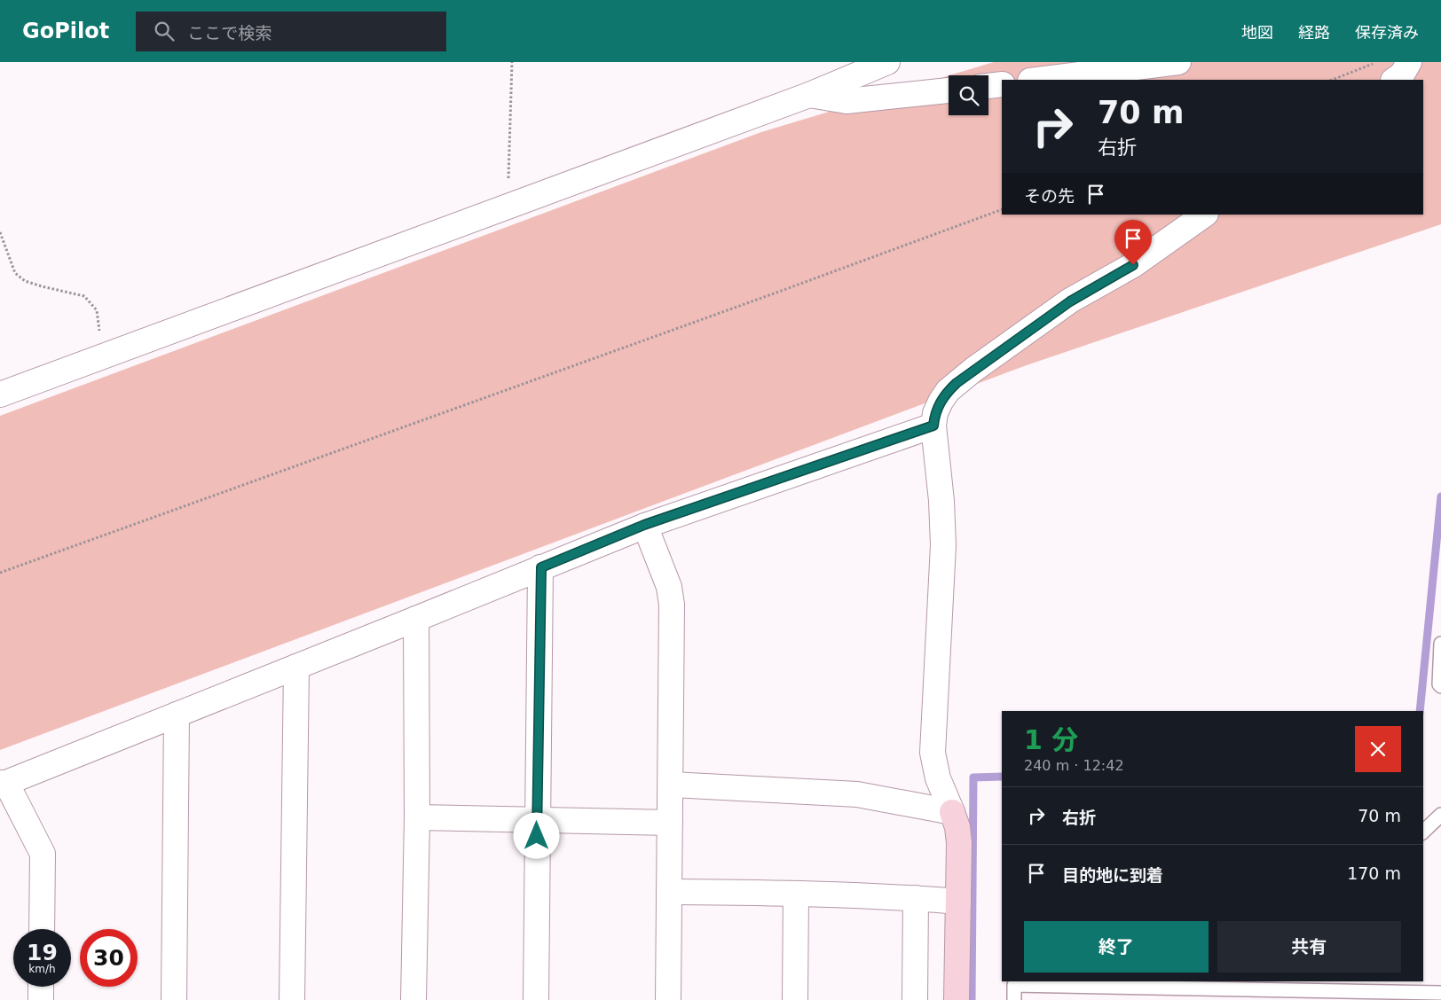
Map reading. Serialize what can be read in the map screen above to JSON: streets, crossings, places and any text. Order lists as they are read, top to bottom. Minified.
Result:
{"page":{"header":"GoPilot","search":"ここで検索","nav":["地図","経路","保存済み"],"turn":["70 m","右折"],"then":"その先","heading":["1 分","240 m · 12:42"],"list":[{"name":"右折","value":"70 m"},{"name":"目的地に到着","value":"170 m"}],"buttons":["終了","共有"],"speed":"19 km/h","limit":"30"}}
